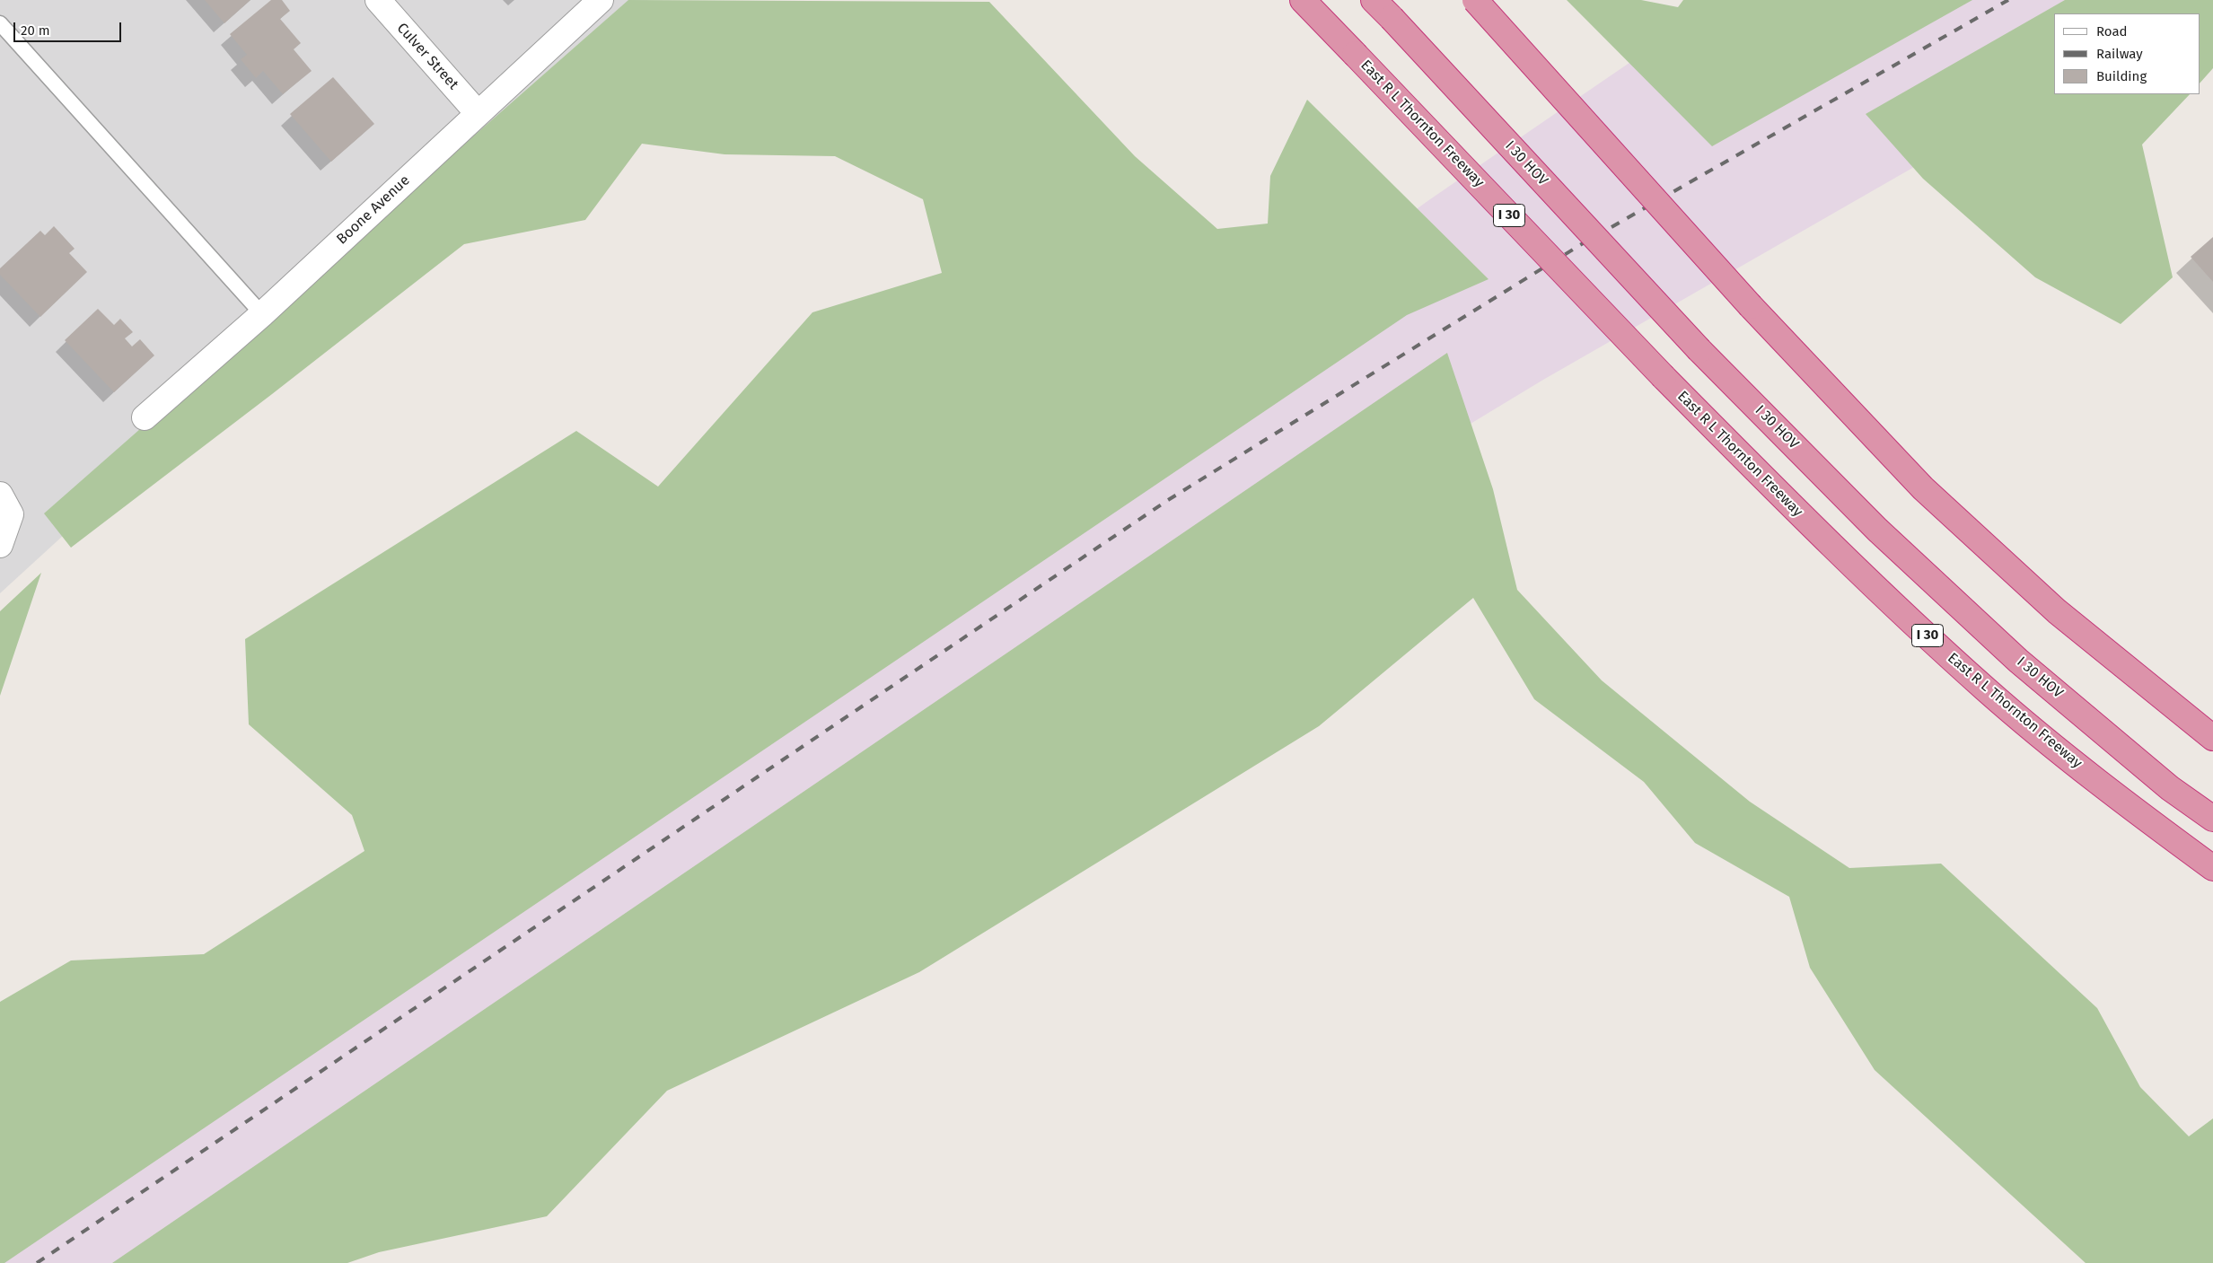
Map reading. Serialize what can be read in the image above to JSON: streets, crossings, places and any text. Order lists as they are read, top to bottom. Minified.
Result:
{"streets":{"highway":["East R L Thornton Freeway","I 30 HOV","I 30"],"street":["Culver Street","Boone Avenue"]},"crossings":[["Culver Street","Boone Avenue"]],"legend":["Road","Railway","Building"],"scale_bar":"20 m"}
